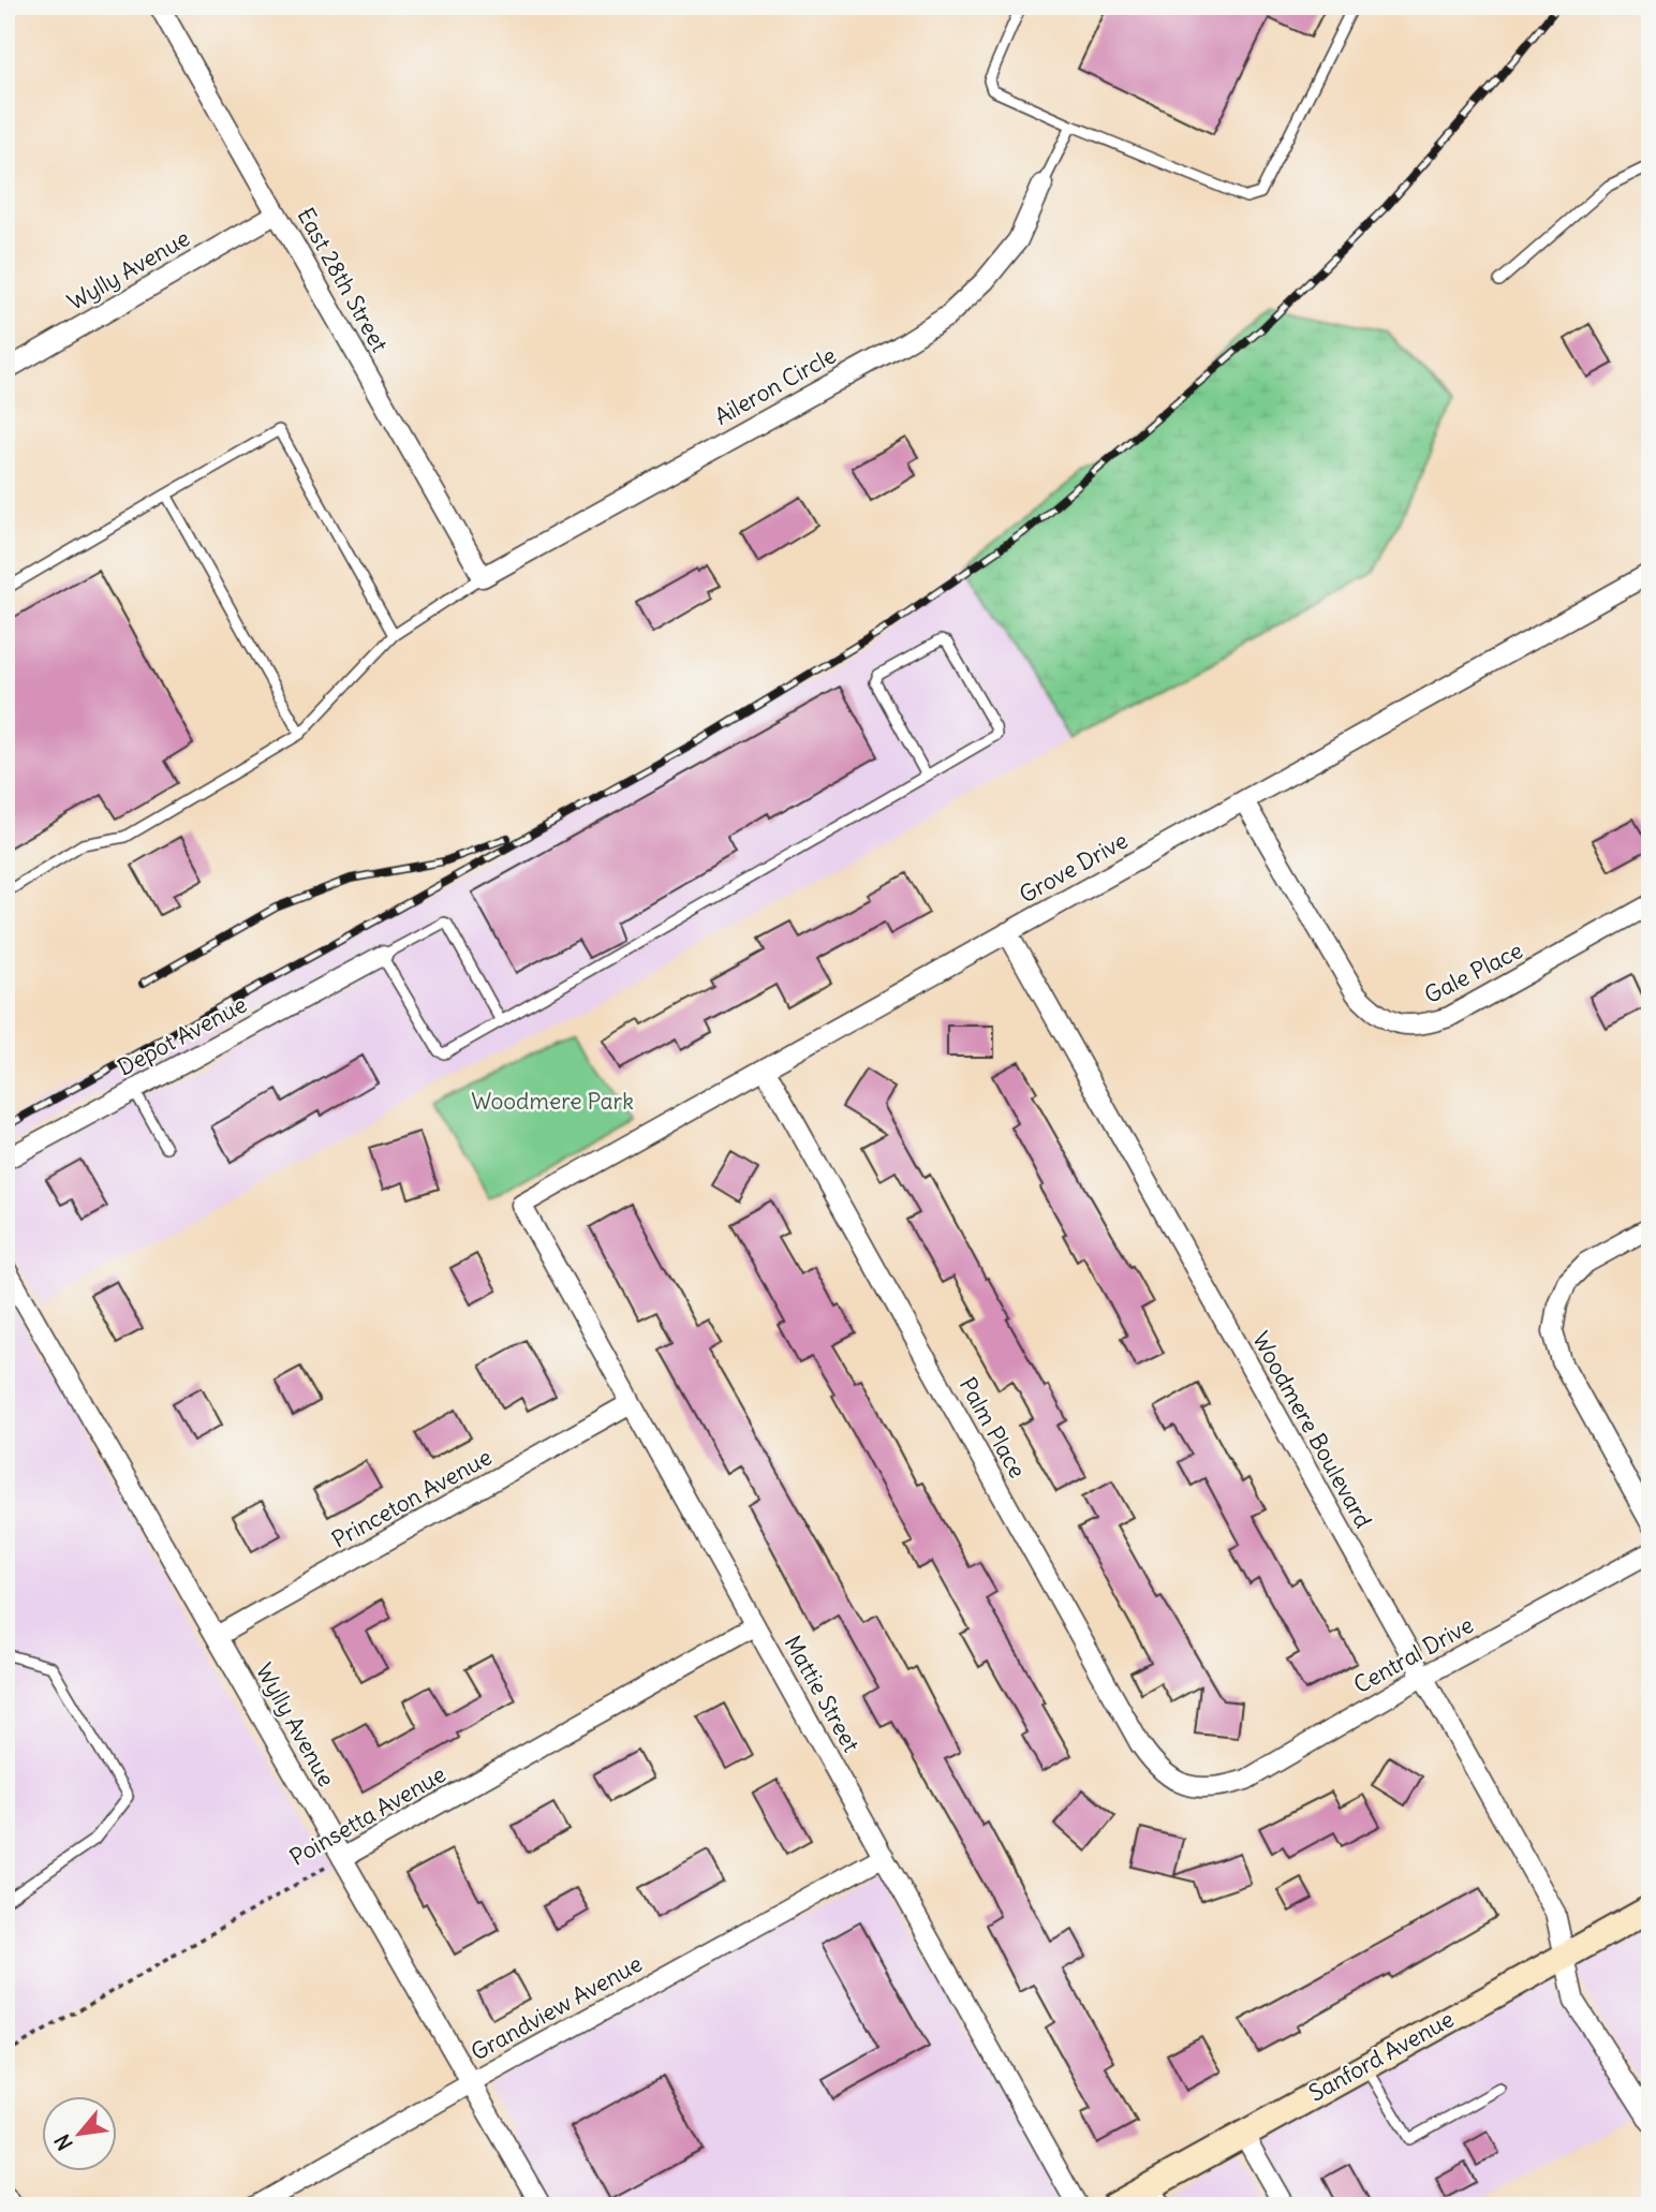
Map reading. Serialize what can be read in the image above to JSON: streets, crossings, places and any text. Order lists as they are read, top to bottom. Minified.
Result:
{"streets":{"main road":["Sanford Avenue"],"street":["Wylly Avenue","East 28th Street","Aileron Circle","Grove Drive","Gale Place","Depot Avenue","Palm Place","Woodmere Boulevard","Princeton Avenue","Central Drive","Mattie Street","Poinsetta Avenue","Grandview Avenue"]},"crossings":[["Wylly Avenue","East 28th Street"],["Wylly Avenue","Princeton Avenue"],["Wylly Avenue","Poinsetta Avenue"],["Wylly Avenue","Grandview Avenue"],["East 28th Street","Aileron Circle"],["Grove Drive","Gale Place"],["Grove Drive","Palm Place"],["Grove Drive","Woodmere Boulevard"],["Grove Drive","Mattie Street"],["Palm Place","Central Drive"],["Woodmere Boulevard","Central Drive"],["Woodmere Boulevard","Sanford Avenue"],["Princeton Avenue","Mattie Street"],["Mattie Street","Poinsetta Avenue"],["Mattie Street","Grandview Avenue"]],"parks":["Woodmere Park"],"north":"bottom left"}
